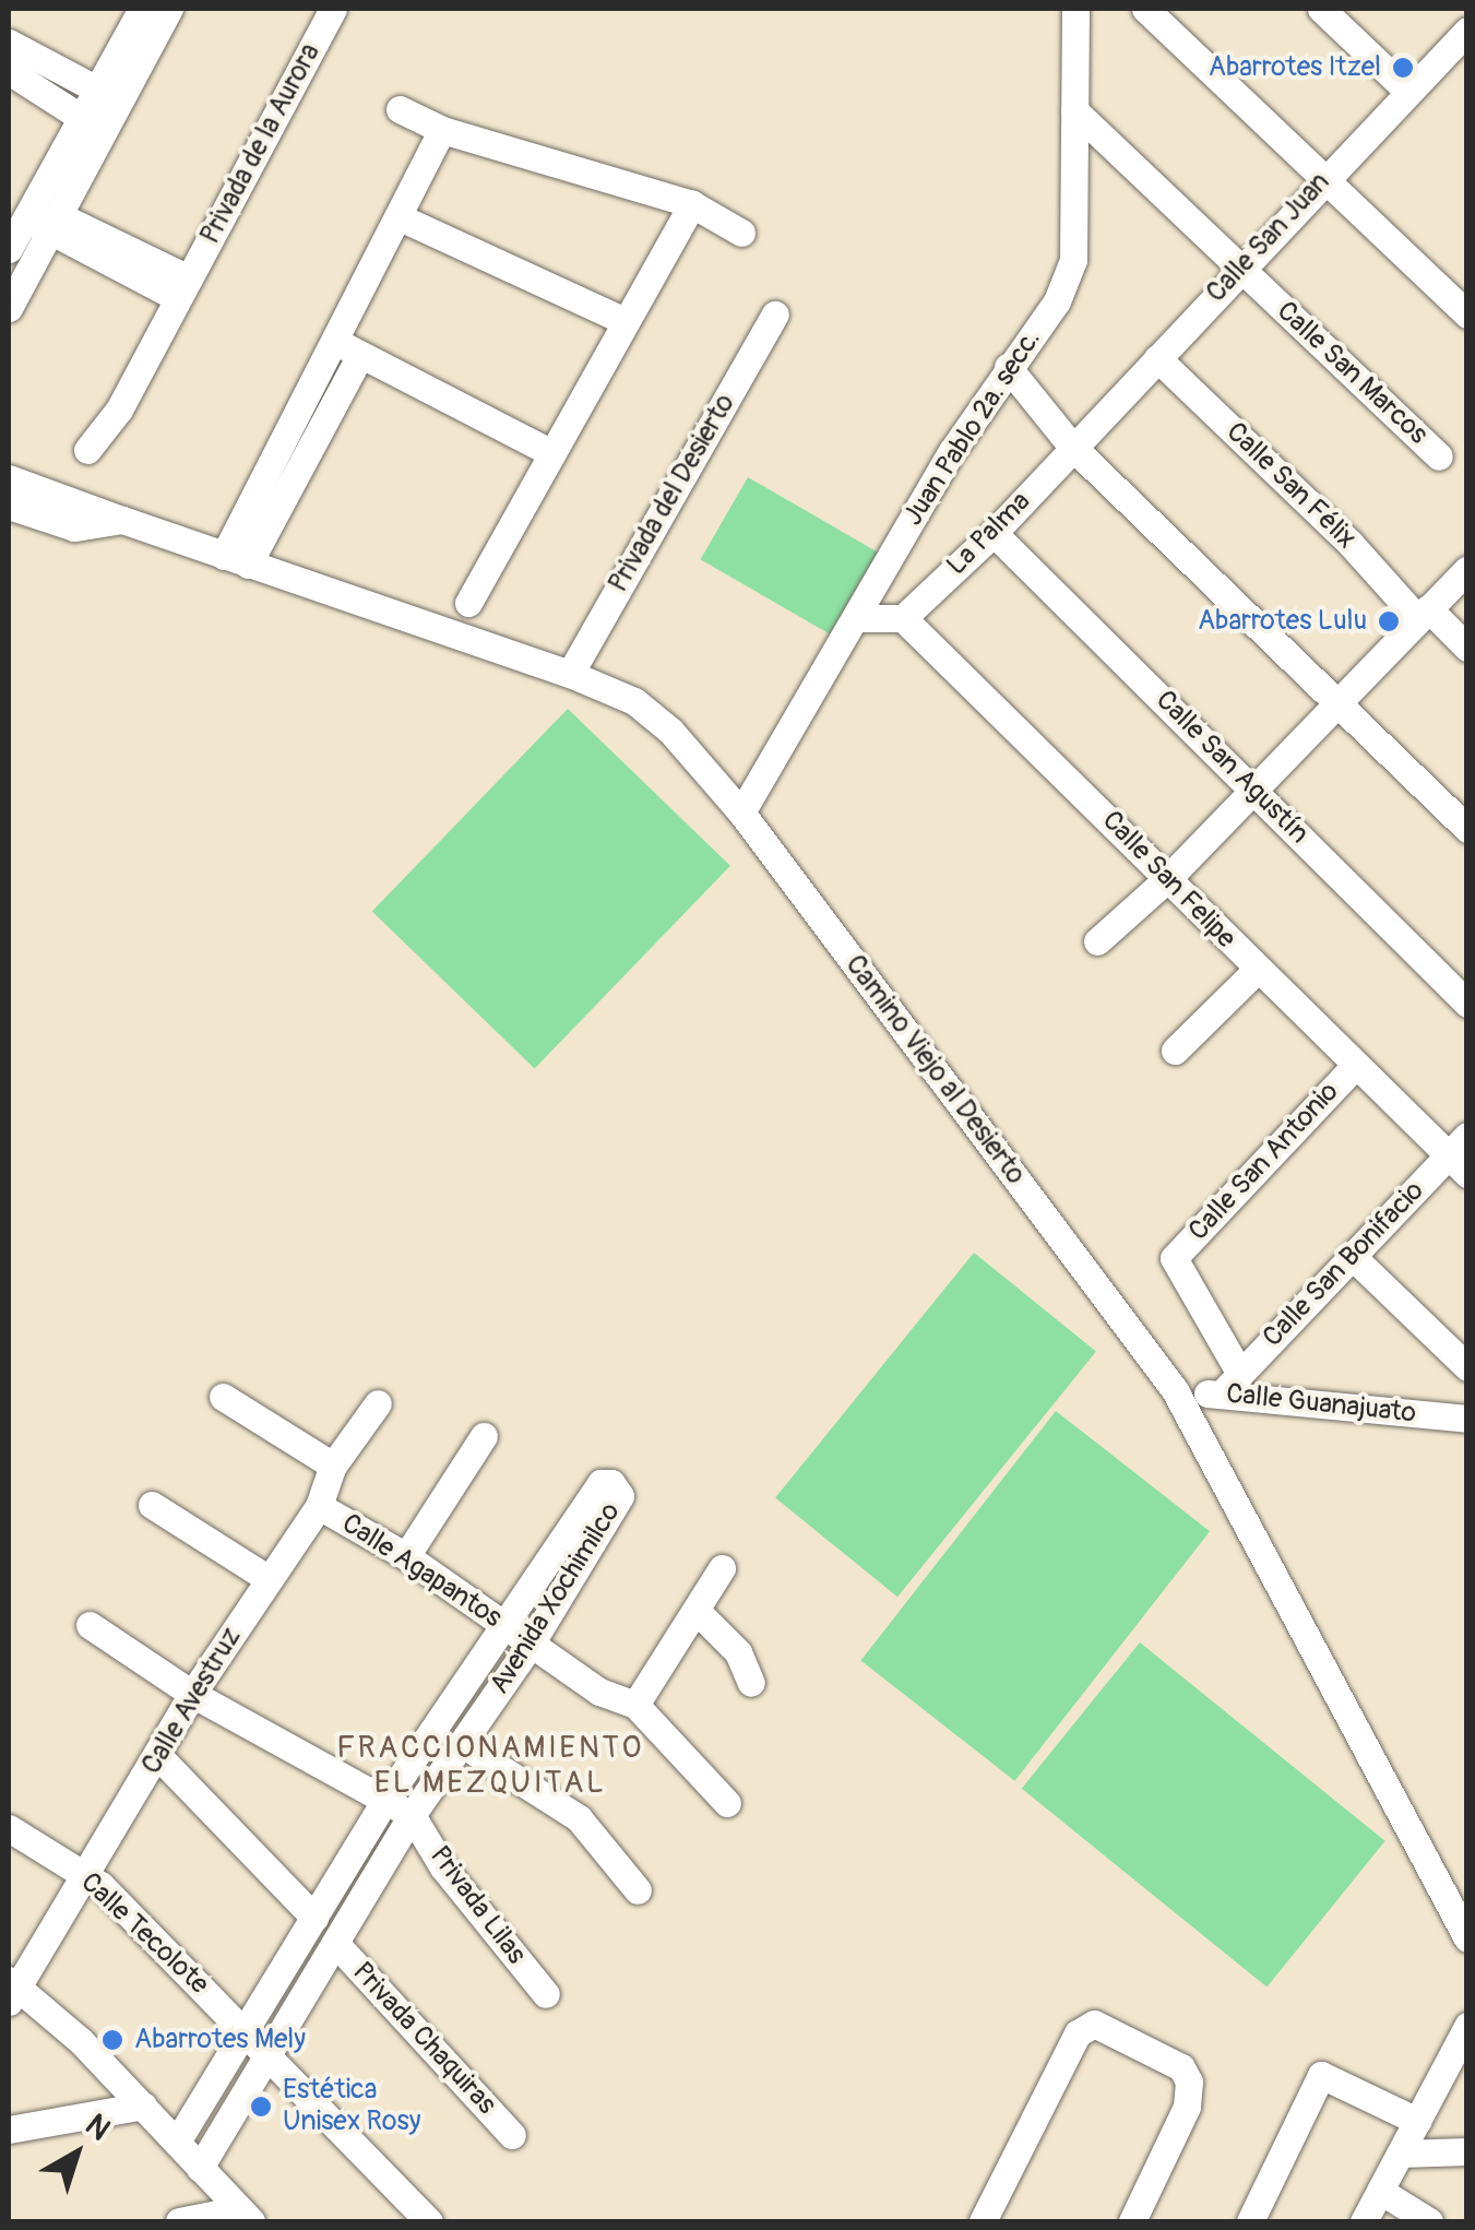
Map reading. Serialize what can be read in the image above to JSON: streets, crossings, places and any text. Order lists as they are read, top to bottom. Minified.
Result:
{"streets":{"street":["Privada de la Aurora","Calle San Juan","Calle San Marcos","Juan Pablo 2a. secc.","Calle San Félix","Privada del Desierto","La Palma","Calle San Agustín","Calle San Felipe","Camino Viejo al Desierto","Calle San Antonio","Calle San Bonifacio","Calle Guanajuato","Calle Agapantos","Avenida Xochimilco","Calle Avestruz","Privada Lilas","Calle Tecolote","Privada Chaquiras"]},"crossings":[["Calle San Juan","Calle San Marcos"],["Calle San Juan","Calle San Félix"],["Calle San Juan","La Palma"],["Calle San Marcos","Juan Pablo 2a. secc."],["Juan Pablo 2a. secc.","Camino Viejo al Desierto"],["Privada del Desierto","Camino Viejo al Desierto"],["La Palma","Calle San Agustín"],["La Palma","Calle San Felipe"],["Calle San Felipe","Calle San Antonio"],["Calle San Felipe","Calle San Bonifacio"],["Camino Viejo al Desierto","Calle Guanajuato"],["Calle San Antonio","Calle San Bonifacio"],["Calle San Bonifacio","Calle Guanajuato"],["Calle Agapantos","Avenida Xochimilco"],["Calle Agapantos","Calle Avestruz"],["Avenida Xochimilco","Privada Lilas"],["Avenida Xochimilco","Calle Tecolote"],["Avenida Xochimilco","Privada Chaquiras"],["Calle Avestruz","Calle Tecolote"]],"districts":["FRACCIONAMIENTO EL MEZQUITAL"],"places":["Abarrotes Itzel","Abarrotes Lulu","Abarrotes Mely","Estética Unisex Rosy"],"north":"top right"}
